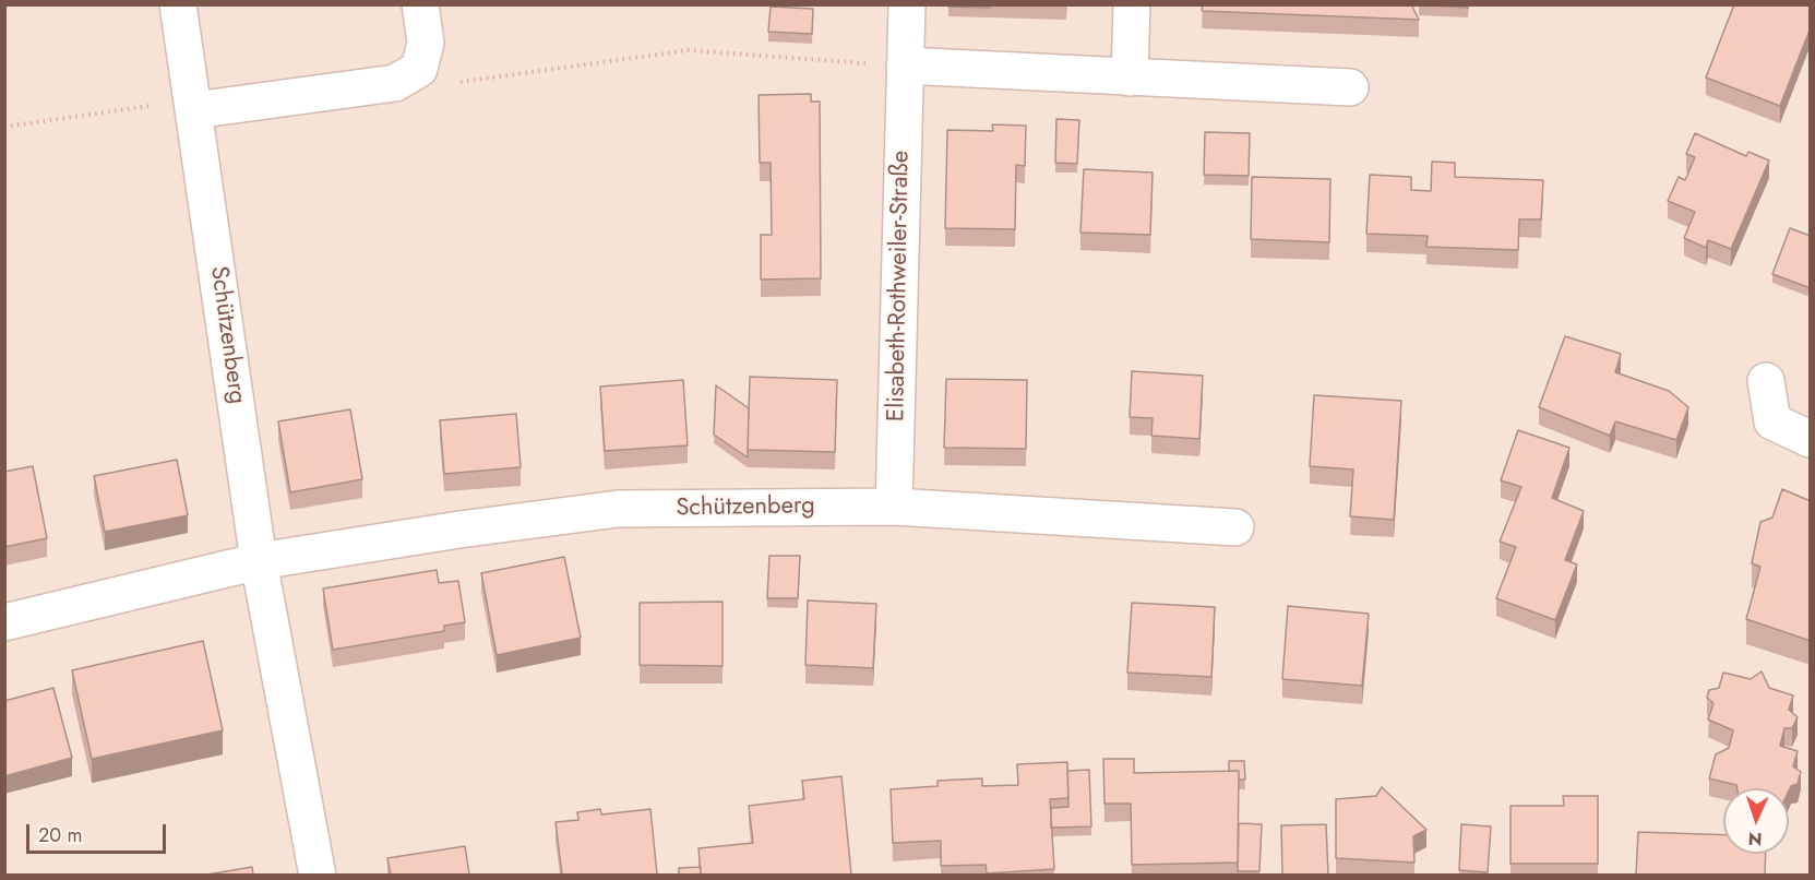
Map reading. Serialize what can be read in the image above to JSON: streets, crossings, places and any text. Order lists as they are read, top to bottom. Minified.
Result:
{"streets":{"street":["Elisabeth-Rothweiler-Straße","Schützenberg"]},"crossings":[["Elisabeth-Rothweiler-Straße","Schützenberg"]],"scale_bar":"20 m","north":"bottom"}
